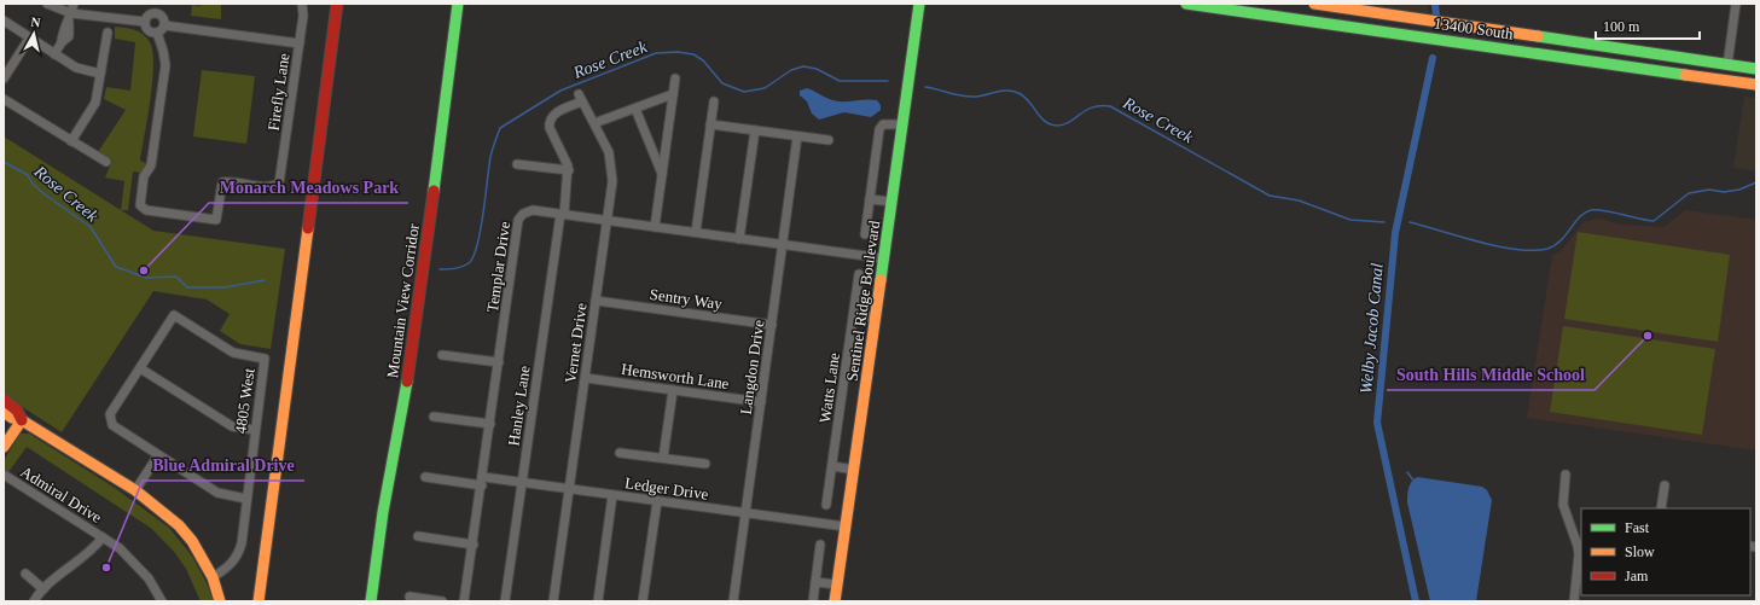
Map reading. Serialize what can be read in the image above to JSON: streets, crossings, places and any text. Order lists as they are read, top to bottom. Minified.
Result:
{"streets":{"main road":["13400 South","Mountain View Corridor","Sentinel Ridge Boulevard"],"street":["Firefly Lane","Templar Drive","Sentry Way","Vernet Drive","Langdon Drive","Hemsworth Lane","Watts Lane","4805 West","Hanley Lane","Ledger Drive","Admiral Drive"]},"crossings":[["Templar Drive","Sentinel Ridge Boulevard"],["Templar Drive","Vernet Drive"],["Templar Drive","Langdon Drive"],["Templar Drive","Hanley Lane"],["Templar Drive","Ledger Drive"],["Sentry Way","Vernet Drive"],["Sentry Way","Langdon Drive"],["Sentinel Ridge Boulevard","Ledger Drive"],["Vernet Drive","Hemsworth Lane"],["Vernet Drive","Hanley Lane"],["Vernet Drive","Ledger Drive"],["Langdon Drive","Hemsworth Lane"],["Langdon Drive","Ledger Drive"],["Hanley Lane","Ledger Drive"]],"water":["Rose Creek","Welby Jacob Canal"],"places":["Monarch Meadows Park","South Hills Middle School","Blue Admiral Drive"],"legend":["Fast","Slow","Jam"],"scale_bar":"100 m","north":"top"}
